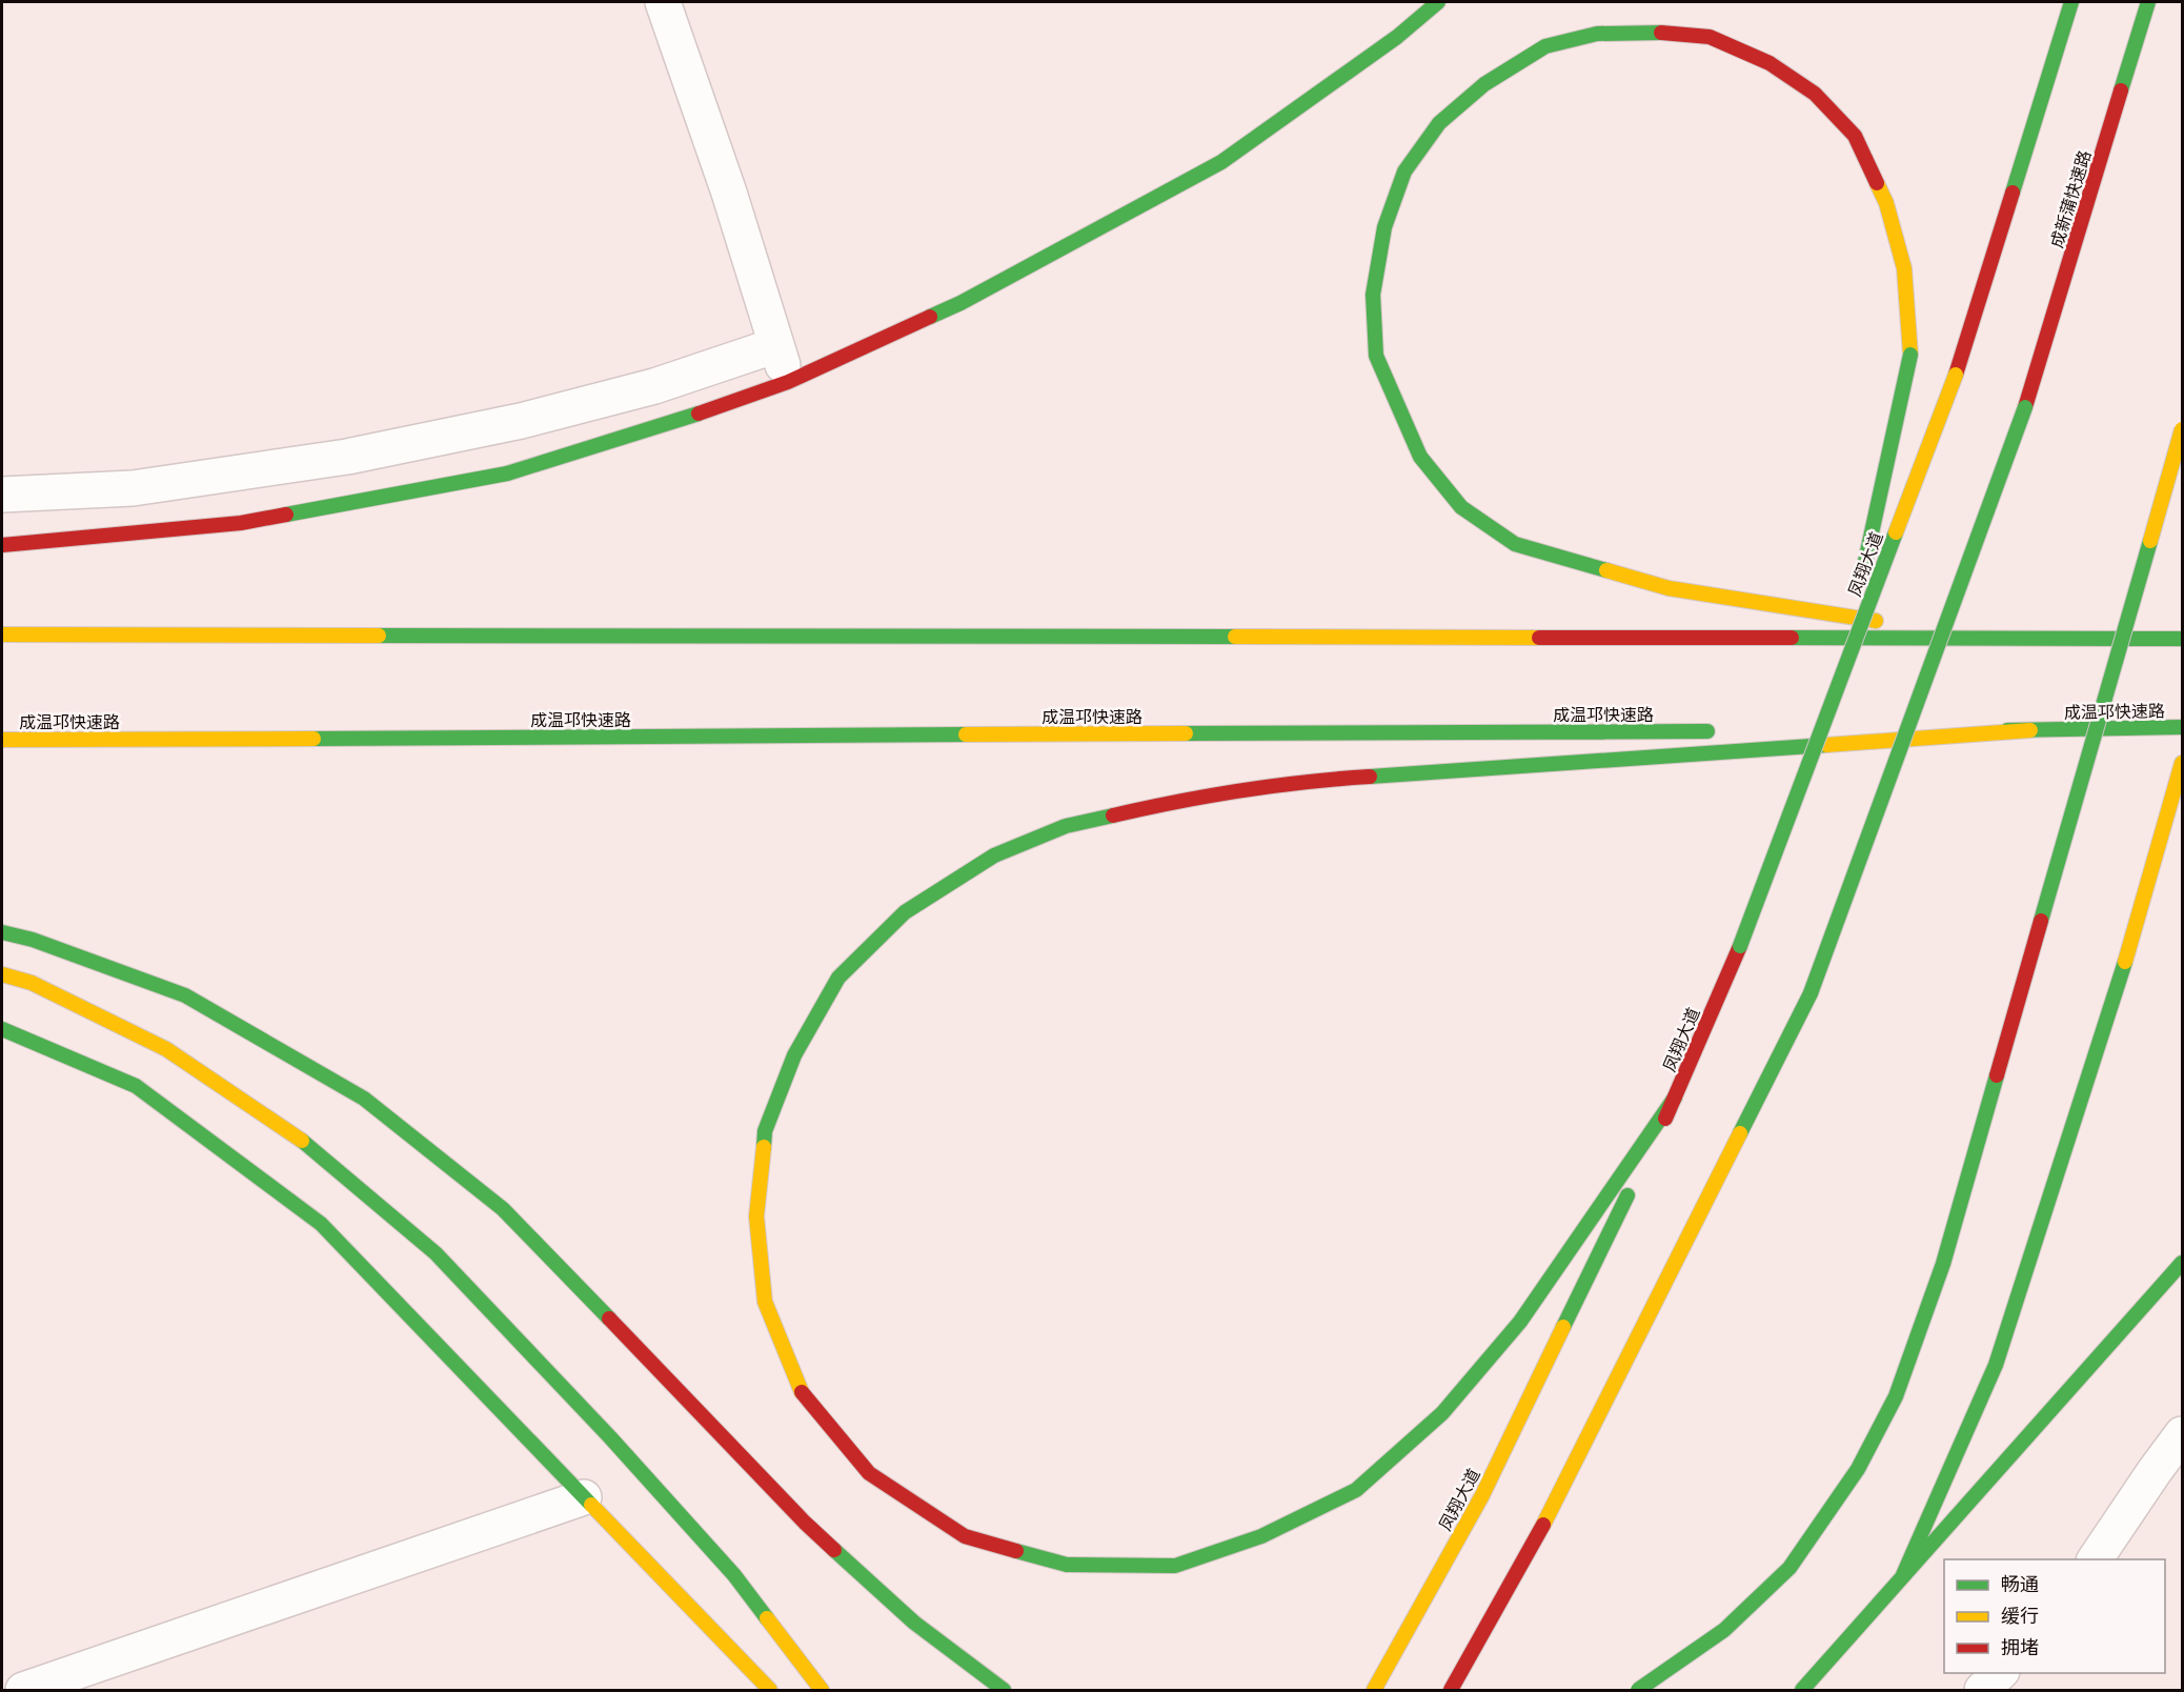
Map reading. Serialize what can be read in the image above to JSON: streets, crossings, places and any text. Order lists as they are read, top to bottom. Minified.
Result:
{"streets":{"main road":["成新蒲快速路","凤翔大道","成温邛快速路"]},"legend":["畅通","缓行","拥堵"]}
